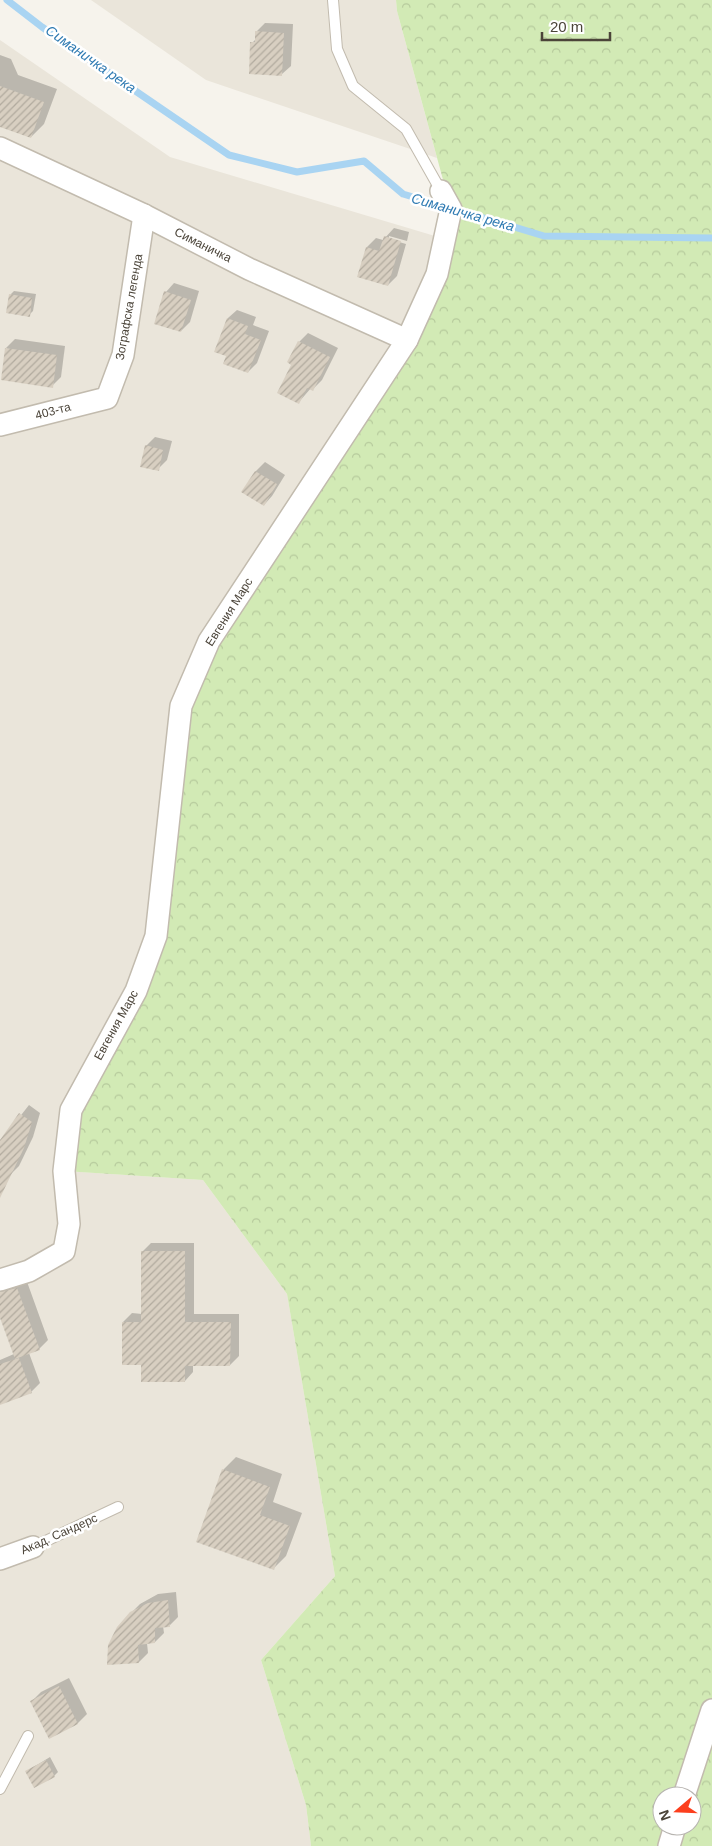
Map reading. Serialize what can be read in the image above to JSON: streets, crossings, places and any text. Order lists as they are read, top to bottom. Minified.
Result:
{"streets":{"street":["Симаничка","Зографска легенда","403-та","Евгения Марс","Акад. Сандерс"]},"crossings":[["Симаничка","Зографска легенда"],["Симаничка","Евгения Марс"],["Зографска легенда","403-та"]],"water":["Симаничка река"],"scale_bar":"20 m","north":"left"}
